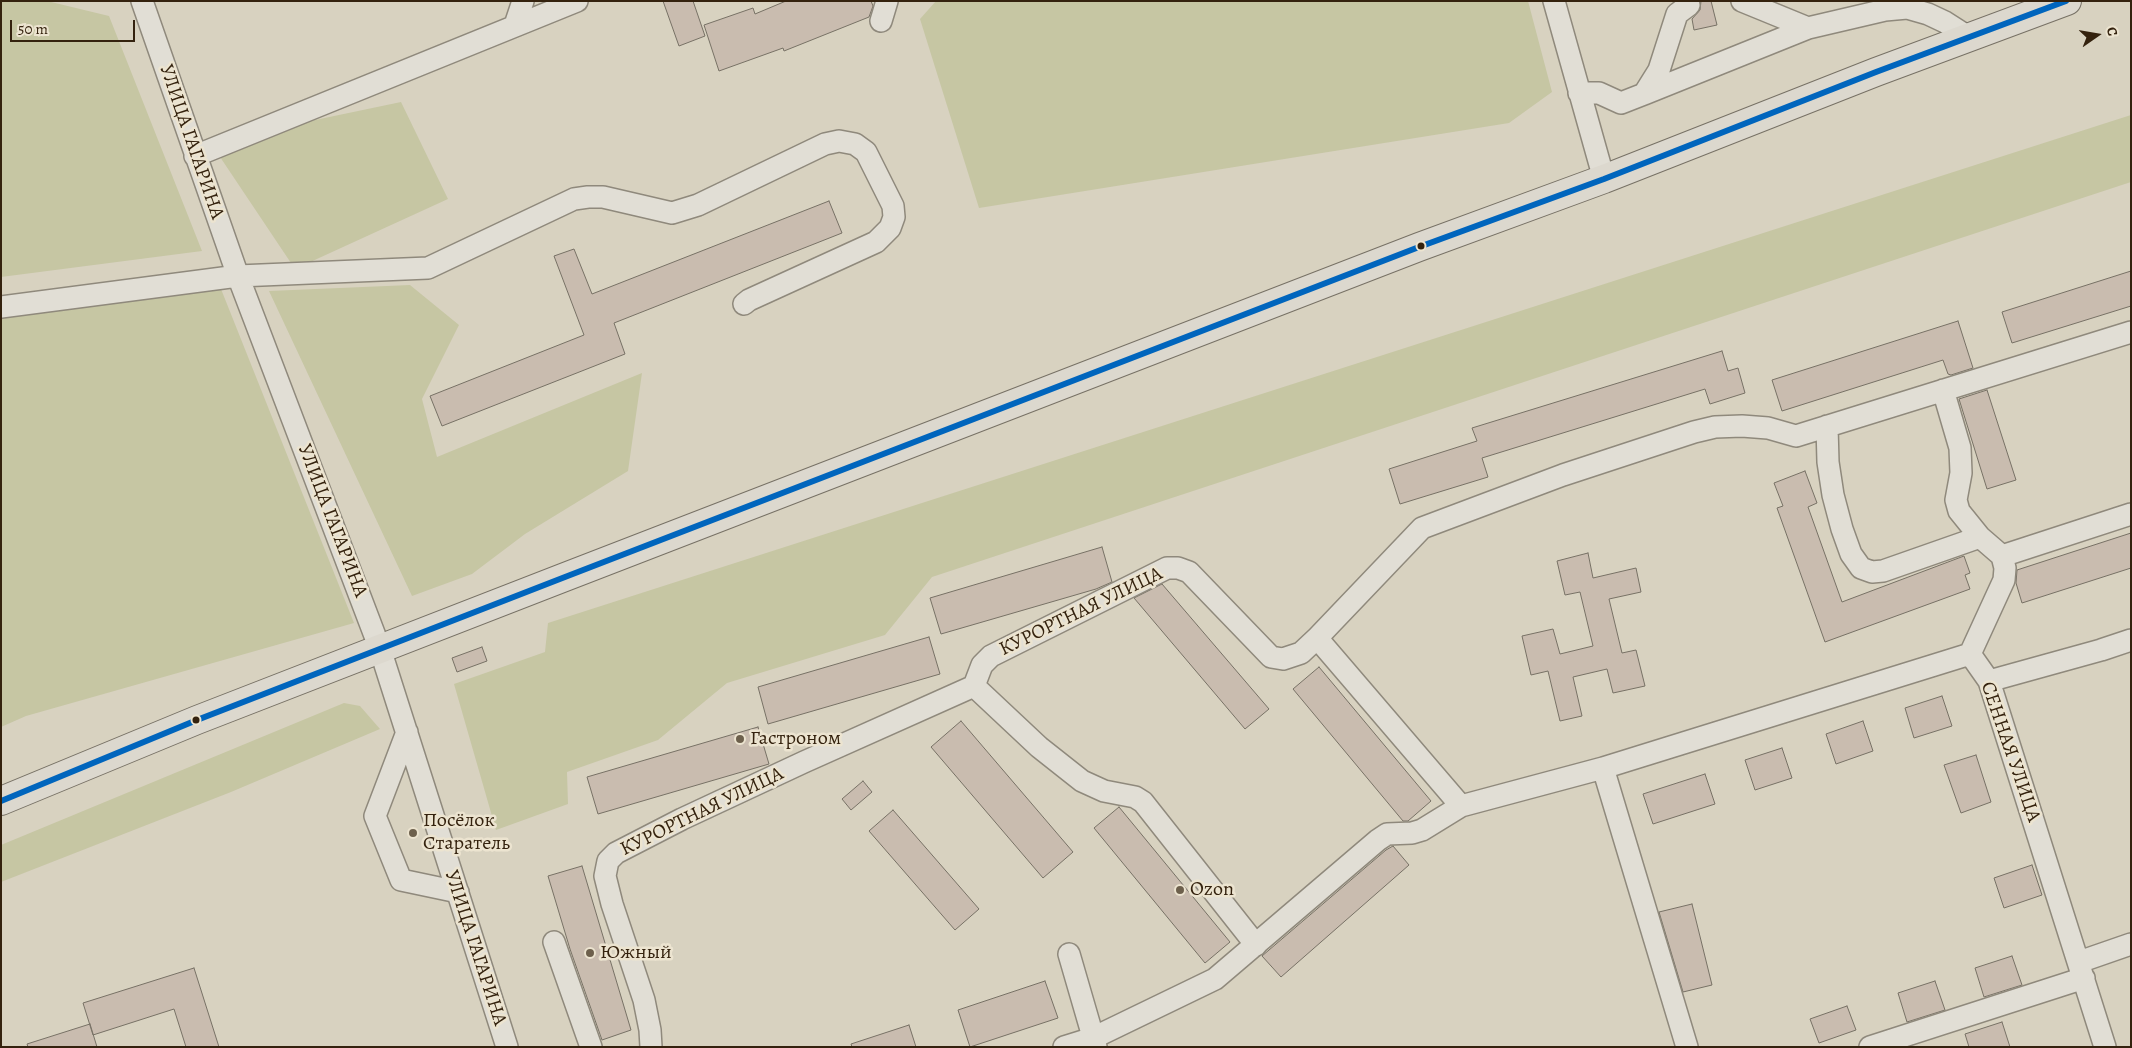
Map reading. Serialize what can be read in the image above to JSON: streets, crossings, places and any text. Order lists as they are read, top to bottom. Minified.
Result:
{"streets":{"street":["УЛИЦА ГАГАРИНА","КУРОРТНАЯ УЛИЦА","СЕННАЯ УЛИЦА"]},"places":["Гастроном","Посёлок Старатель","Ozon","Южный"],"scale_bar":"50 m","north":"right"}
